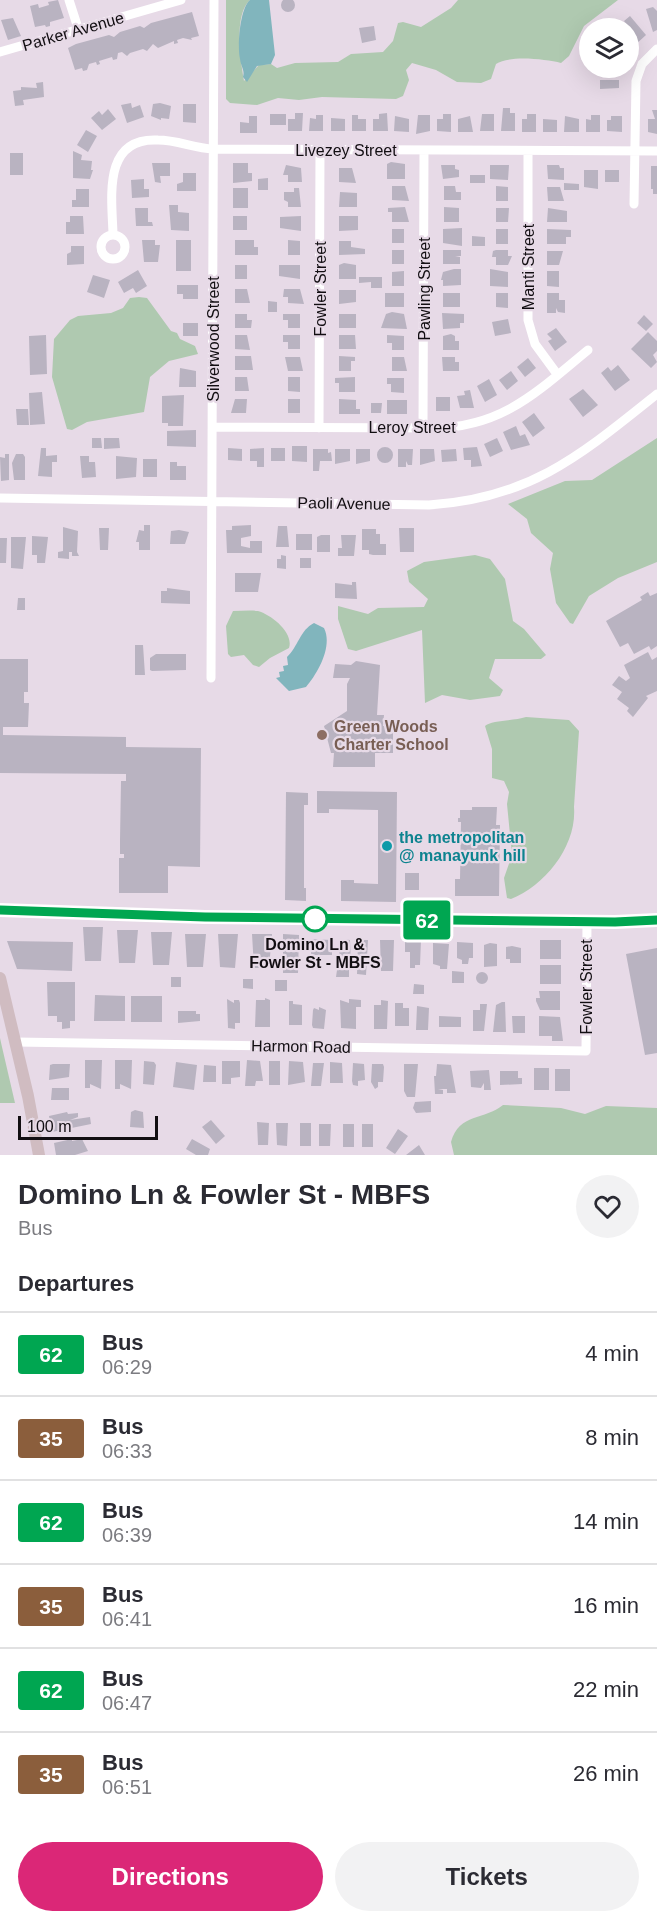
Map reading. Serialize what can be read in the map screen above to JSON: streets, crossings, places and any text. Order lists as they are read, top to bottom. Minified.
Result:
{"streets":{"street":["Parker Avenue","Livezey Street","Manti Street","Fowler Street","Pawling Street","Silverwood Street","Leroy Street","Paoli Avenue","Harmon Road"]},"crossings":[["Livezey Street","Manti Street"],["Livezey Street","Fowler Street"],["Livezey Street","Pawling Street"],["Livezey Street","Silverwood Street"],["Manti Street","Leroy Street"],["Fowler Street","Leroy Street"],["Fowler Street","Harmon Road"],["Pawling Street","Leroy Street"],["Silverwood Street","Leroy Street"],["Silverwood Street","Paoli Avenue"]],"places":["Green Woods Charter School","the metropolitan @ manayunk hill","Domino Ln & Fowler St - MBFS"],"lines":["bus line 62"],"scale_bar":"100 m","page":{"on_map":"62","scale":"100 m","heading":[["Domino Ln & Fowler St - MBFS","Bus"],"Departures"],"list":[{"mark":"62","name":"Bus","note":"06:29","value":"4 min"},{"mark":"35","name":"Bus","note":"06:33","value":"8 min"},{"mark":"62","name":"Bus","note":"06:39","value":"14 min"},{"mark":"35","name":"Bus","note":"06:41","value":"16 min"},{"mark":"62","name":"Bus","note":"06:47","value":"22 min"},{"mark":"35","name":"Bus","note":"06:51","value":"26 min"}],"buttons":["Directions","Tickets"]}}
